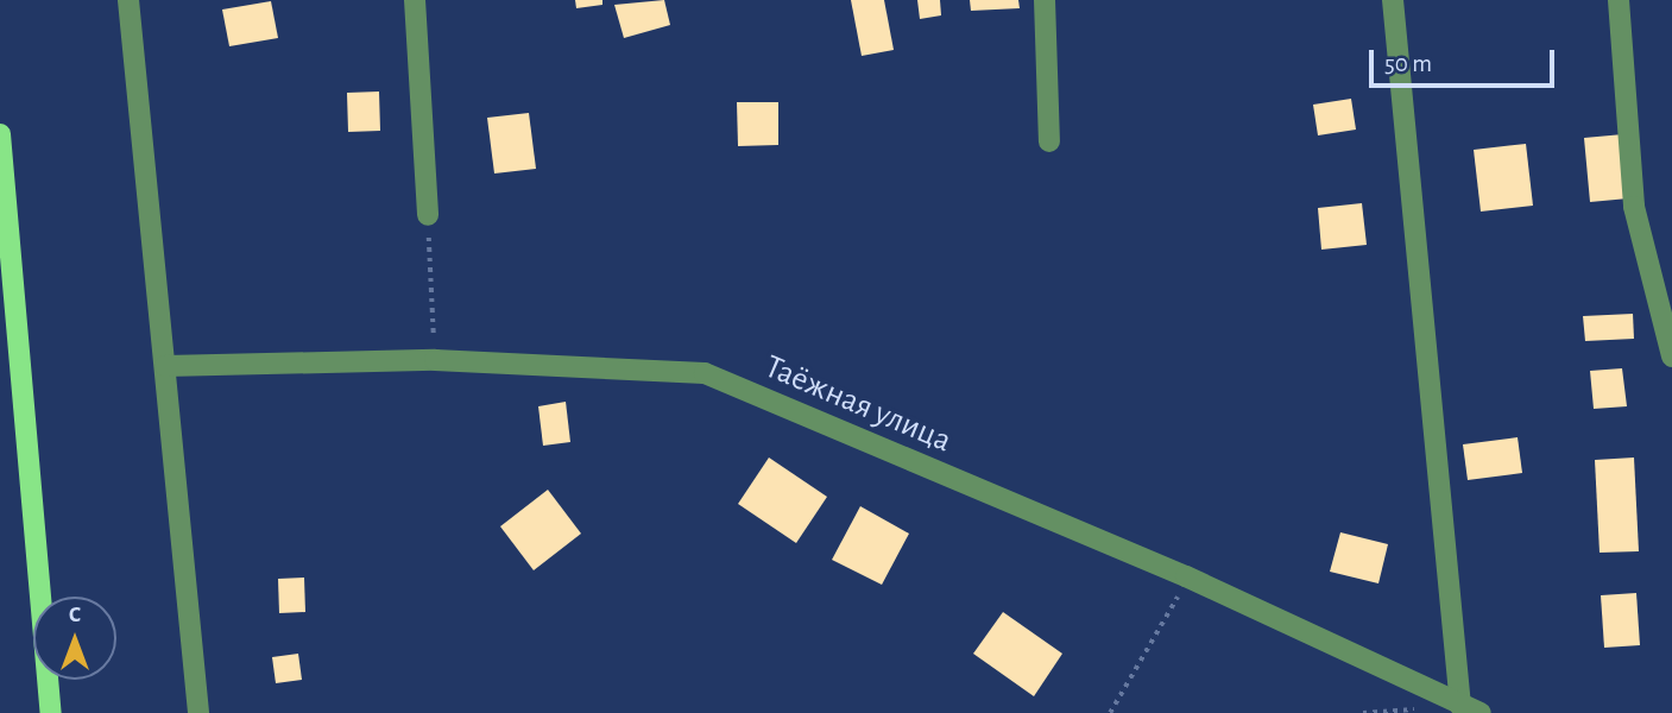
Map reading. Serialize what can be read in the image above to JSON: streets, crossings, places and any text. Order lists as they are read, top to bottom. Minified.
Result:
{"streets":{"street":["Таёжная улица"]},"scale_bar":"50 m","north":"top"}
